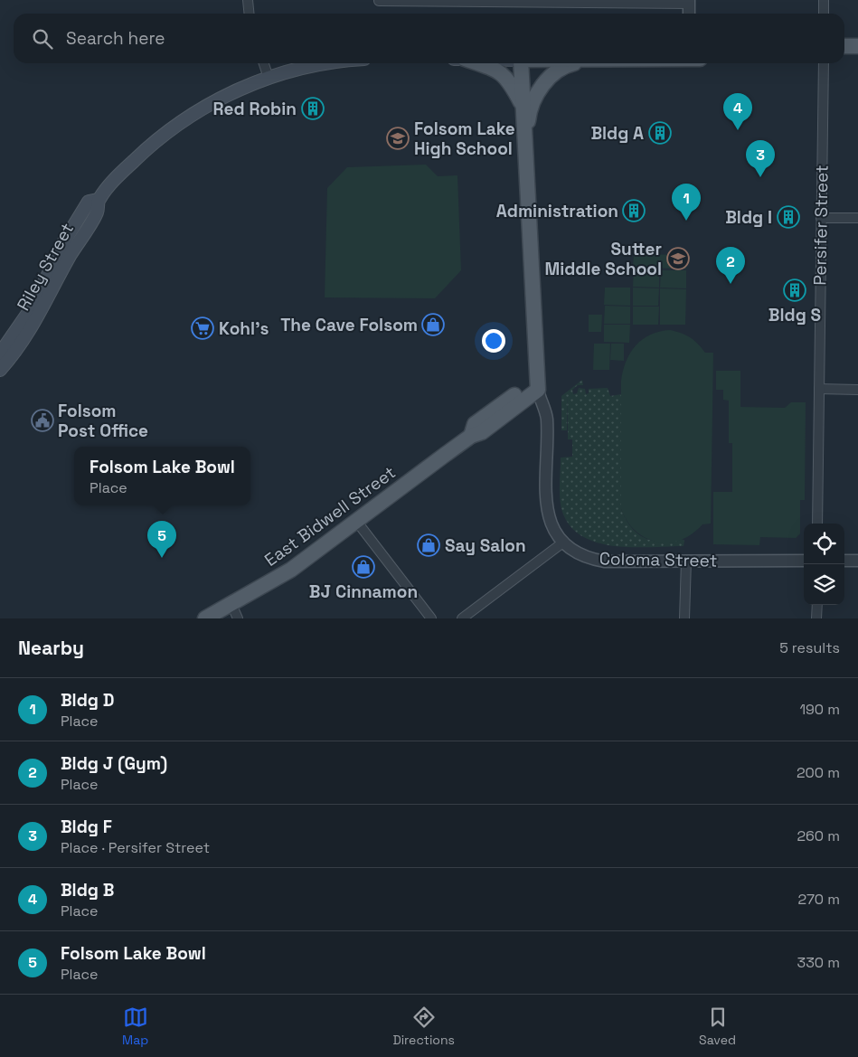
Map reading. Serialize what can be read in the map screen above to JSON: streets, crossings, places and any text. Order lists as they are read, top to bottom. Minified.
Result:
{"streets":{"main road":["Riley Street","East Bidwell Street"],"street":["Persifer Street","Coloma Street"]},"crossings":[["East Bidwell Street","Coloma Street"]],"places":{"building":["Red Robin","Bldg A","Administration","Bldg I","Bldg S"],"school or university":["Folsom Lake High School","Sutter Middle School"],"shop":["The Cave Folsom","Say Salon","BJ Cinnamon"],"supermarket":["Kohl's"],"public building":["Folsom Post Office"]},"page":{"search":"Search here","pins":["4","3","1","2","5"],"popup":["Folsom Lake Bowl","Place"],"heading":["Nearby","5 results"],"list":[{"mark":"1","name":"Bldg D","note":"Place","value":"190 m"},{"mark":"2","name":"Bldg J (Gym)","note":"Place","value":"200 m"},{"mark":"3","name":"Bldg F","note":"Place · Persifer Street","value":"260 m"},{"mark":"4","name":"Bldg B","note":"Place","value":"270 m"},{"mark":"5","name":"Folsom Lake Bowl","note":"Place","value":"330 m"}],"nav":["Map","Directions","Saved"]}}
